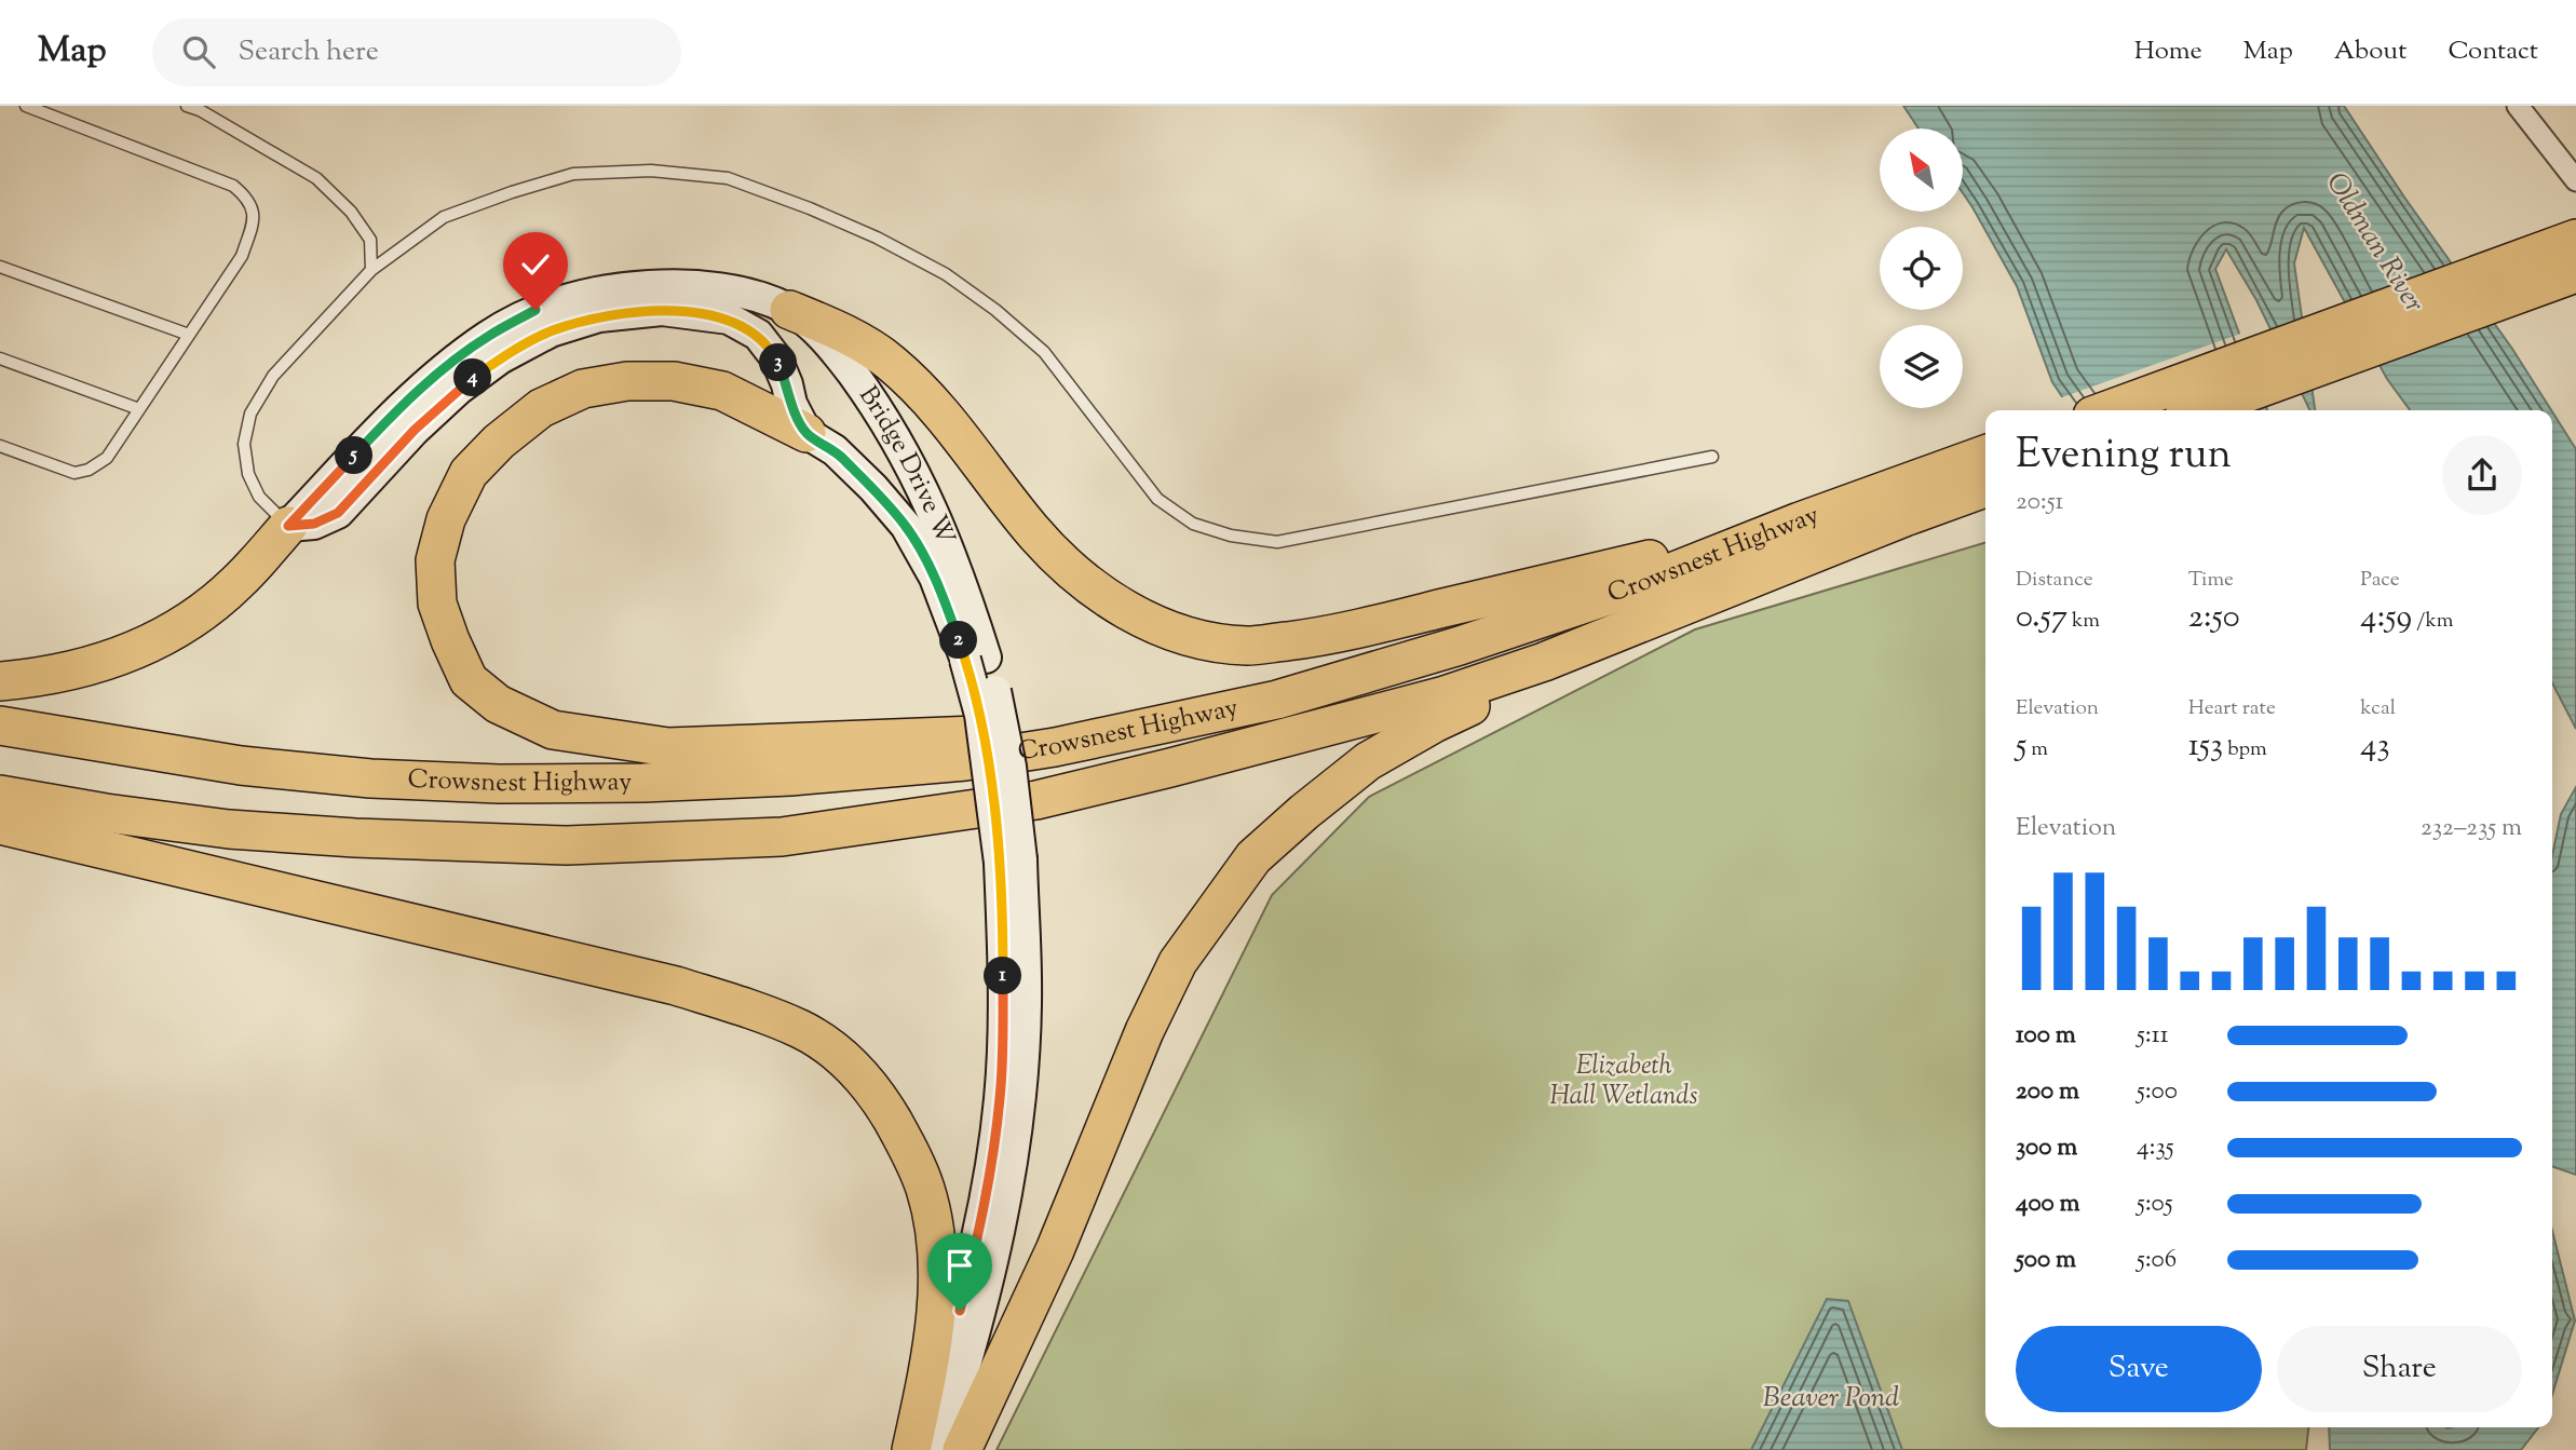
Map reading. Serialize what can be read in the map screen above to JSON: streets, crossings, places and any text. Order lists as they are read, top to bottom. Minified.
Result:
{"streets":{"highway":["Crowsnest Highway"],"street":["Bridge Drive W"]},"water":["Oldman River","Beaver Pond"],"parks":["Elizabeth Hall Wetlands"],"north":"top left","page":{"header":"Map","search":"Search here","nav":["Home","Map","About","Contact"],"pins":["3","4","5","2","1"],"heading":["Evening run","20:51"],"stats":[["Distance","0.57 km"],["Time","2:50"],["Pace","4:59 /km"],["Elevation","5 m"],["Heart rate","153 bpm"],["kcal","43"]],"chart":["Elevation","232–235 m"],"list":[{"name":"100 m","note":"5:11"},{"name":"200 m","note":"5:00"},{"name":"300 m","note":"4:35"},{"name":"400 m","note":"5:05"},{"name":"500 m","note":"5:06"}],"buttons":["Save","Share"]}}
